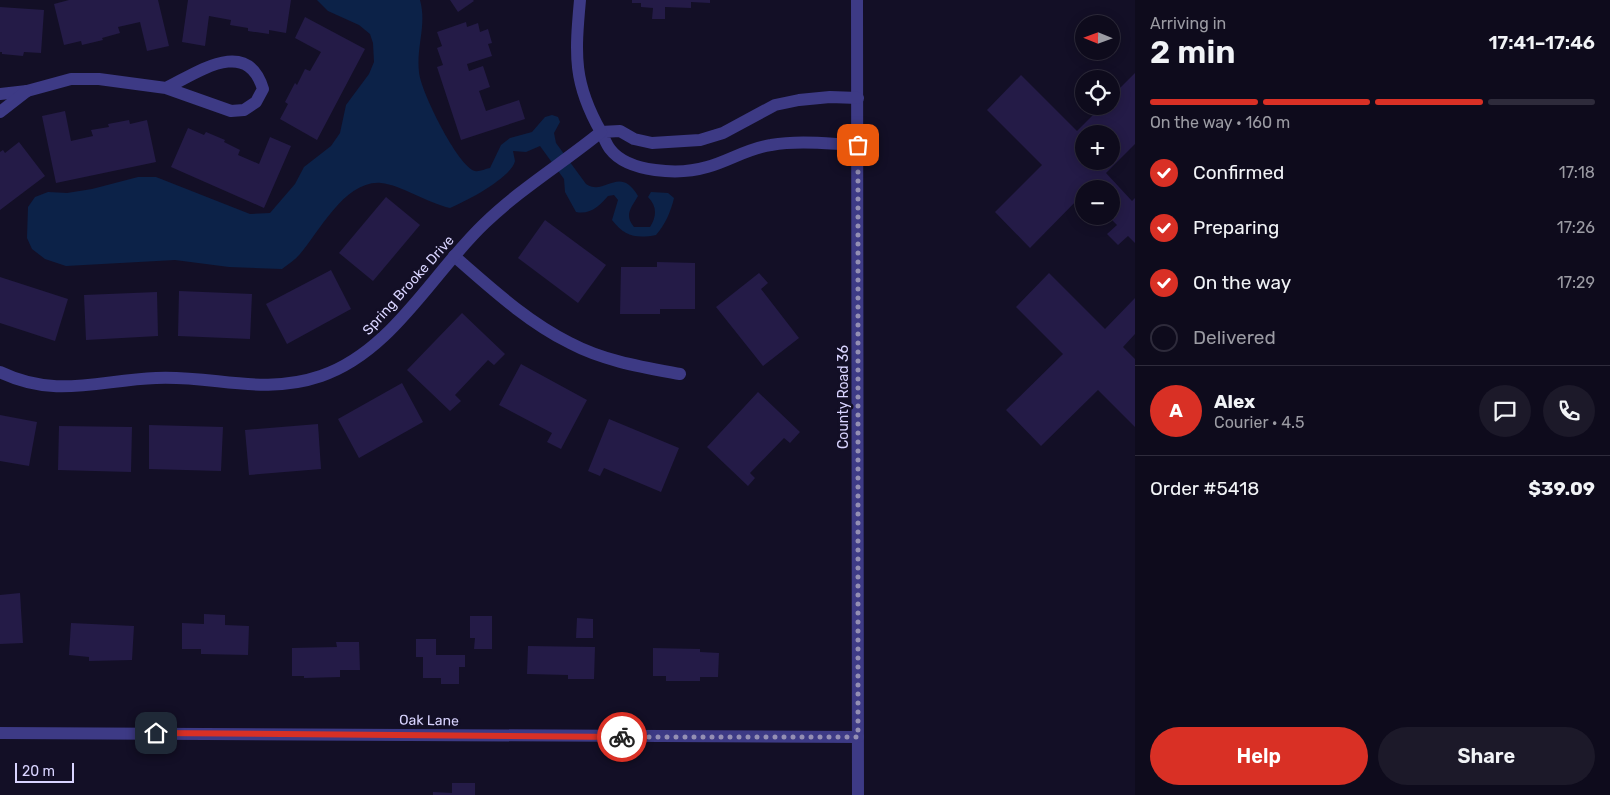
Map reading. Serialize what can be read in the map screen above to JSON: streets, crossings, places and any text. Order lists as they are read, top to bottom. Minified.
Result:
{"streets":{"street":["Spring Brooke Drive","County Road 36","Oak Lane"]},"crossings":[["County Road 36","Oak Lane"]],"scale_bar":"20 m","north":"left","page":{"heading":["2 min","Arriving in","17:41–17:46"],"panel":["Alex","Courier · 4.5","Order #5418","$39.09"],"map_buttons":["+","−"],"bar":"On the way · 160 m","list":[["Confirmed","17:18"],["Preparing","17:26"],["On the way","17:29"],"Delivered"],"round":"A","buttons":["Help","Share"],"scale":"20 m"}}
